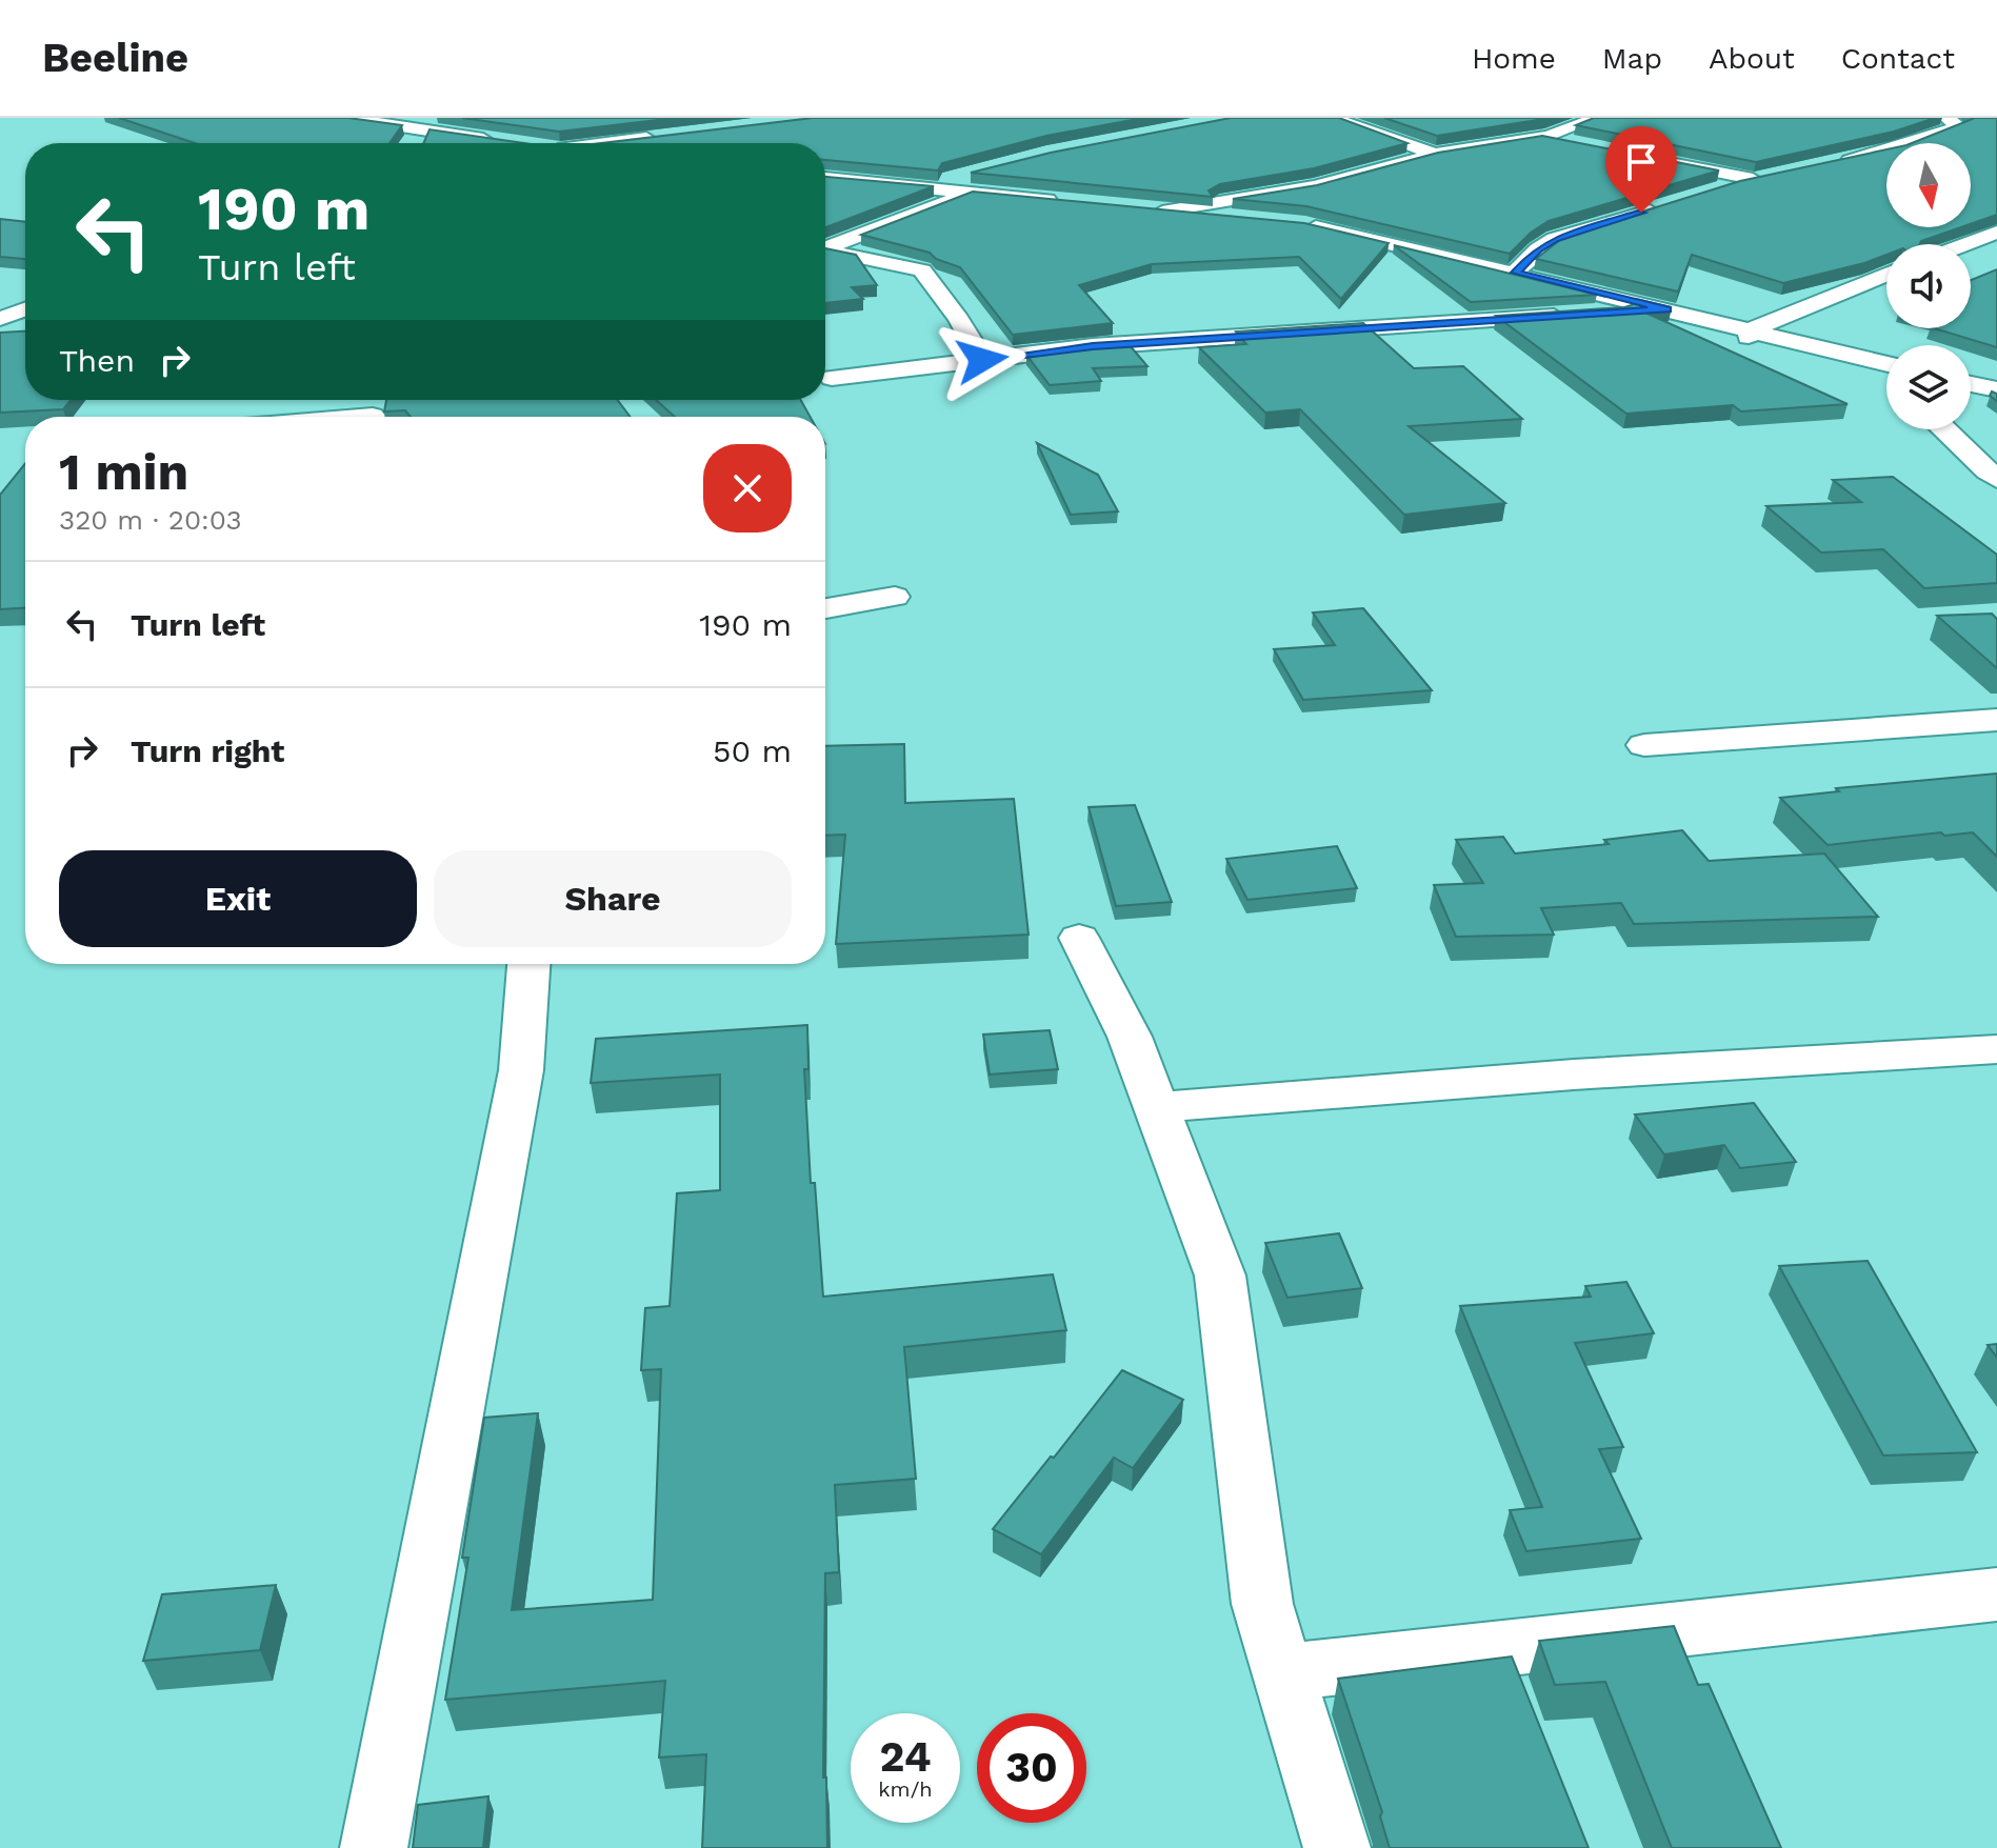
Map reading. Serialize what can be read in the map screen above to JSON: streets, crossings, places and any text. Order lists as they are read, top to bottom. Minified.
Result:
{"north":"bottom","page":{"header":"Beeline","nav":["Home","Map","About","Contact"],"turn":["190 m","Turn left"],"then":"Then","heading":["1 min","320 m · 20:03"],"list":[{"name":"Turn left","value":"190 m"},{"name":"Turn right","value":"50 m"}],"buttons":["Exit","Share"],"speed":"24 km/h","limit":"30"}}
